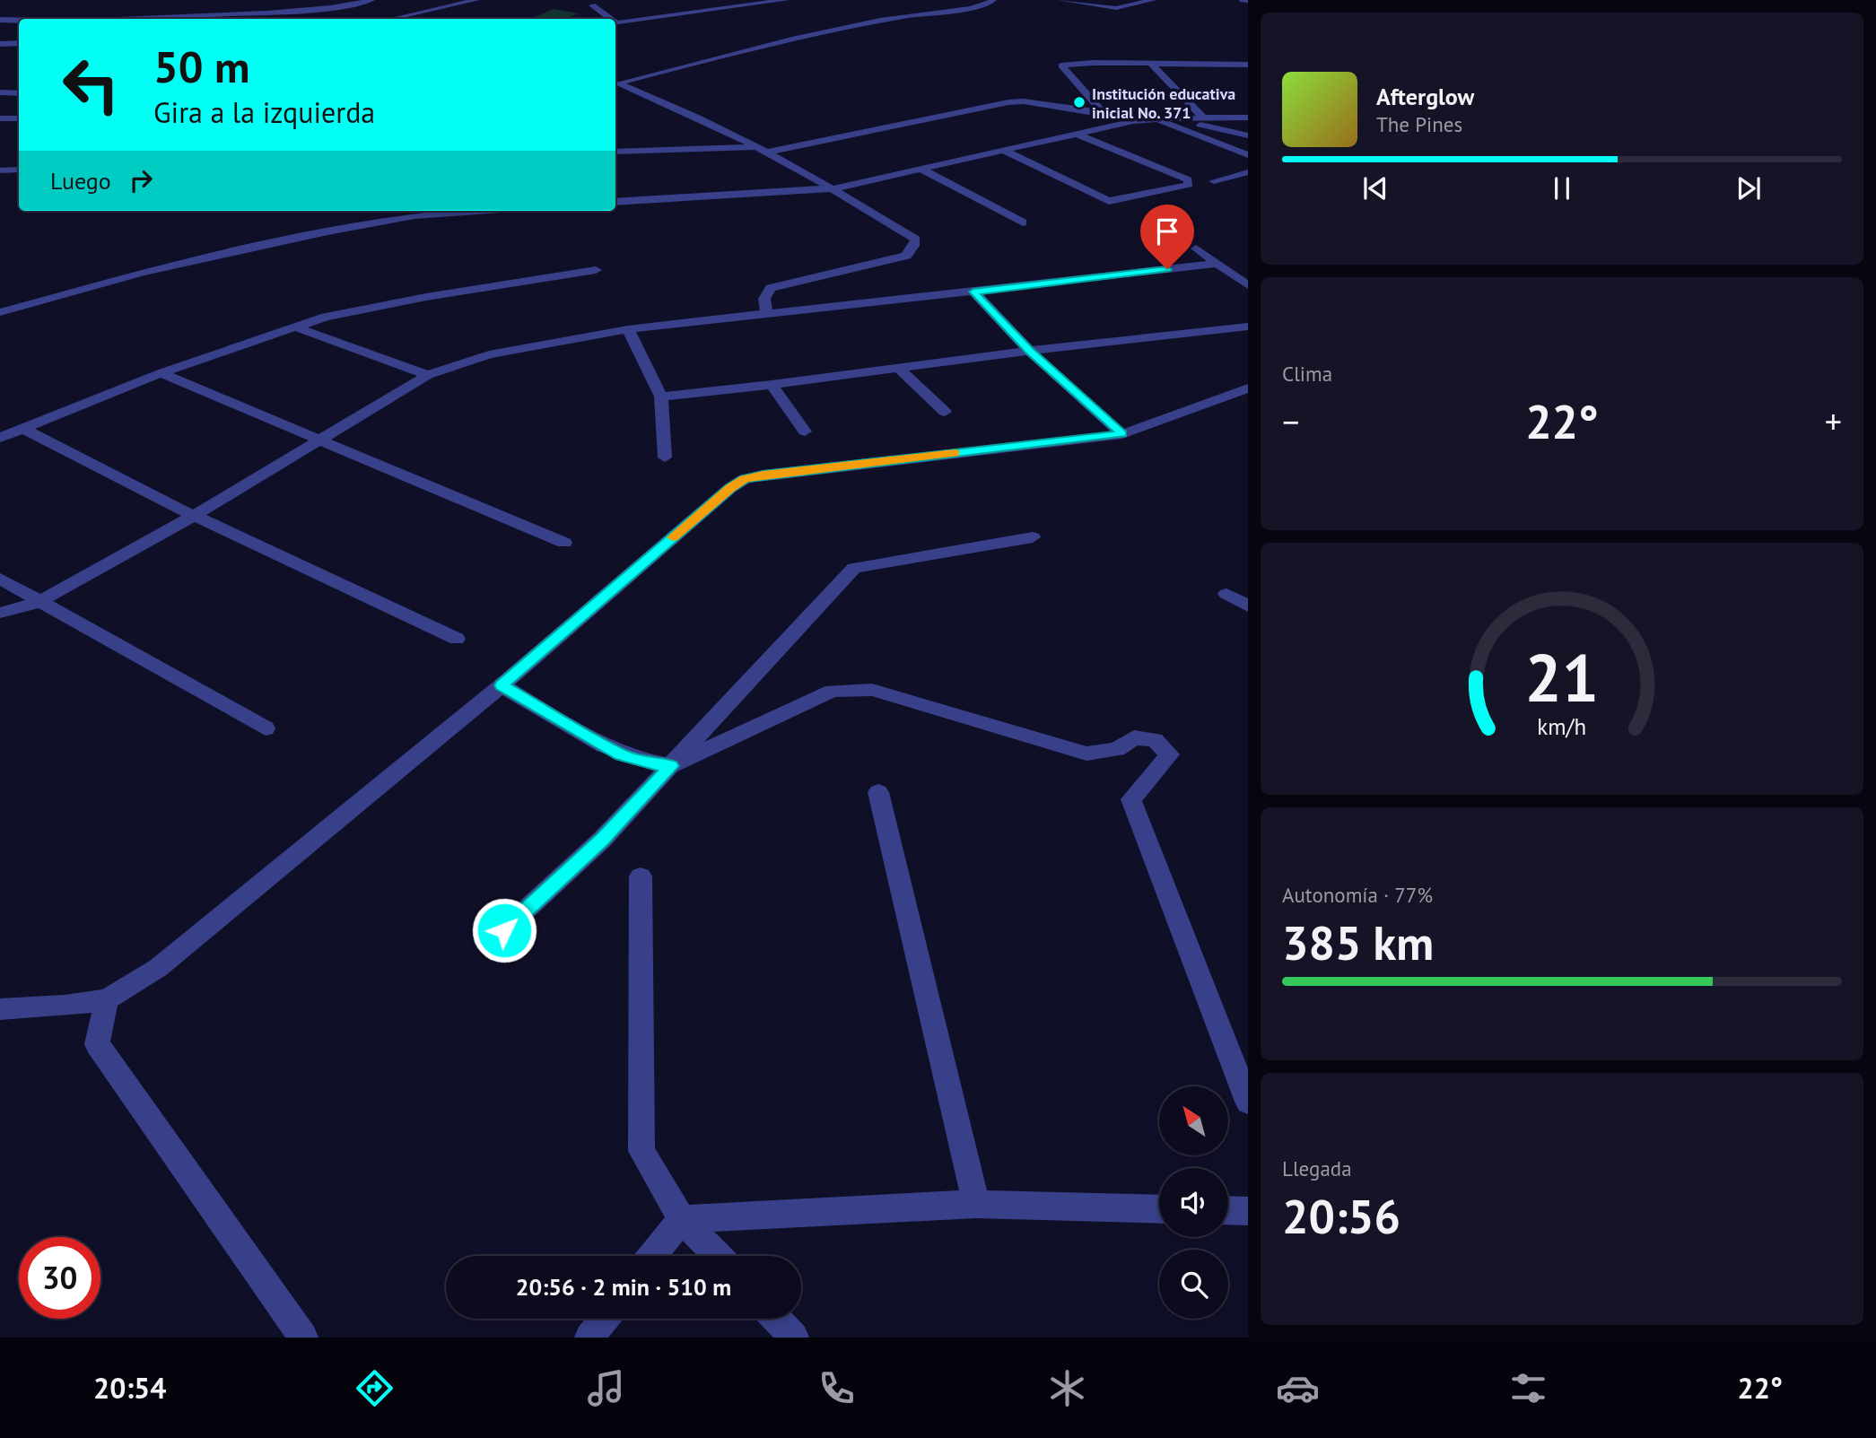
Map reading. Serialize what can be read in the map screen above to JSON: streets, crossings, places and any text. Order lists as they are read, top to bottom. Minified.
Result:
{"places":["Institución educativa inicial No. 371"],"north":"top left","page":{"turn":["50 m","Gira a la izquierda"],"song":["Afterglow","The Pines"],"then":"Luego","tile":["Clima",["Autonomía · 77%","385 km"],["Llegada","20:56"]],"heat":["−","22°","+"],"limit":"30","trip":"20:56 · 2 min · 510 m","tabs":["20:54","22°"],"gauge":["21","km/h"]}}
